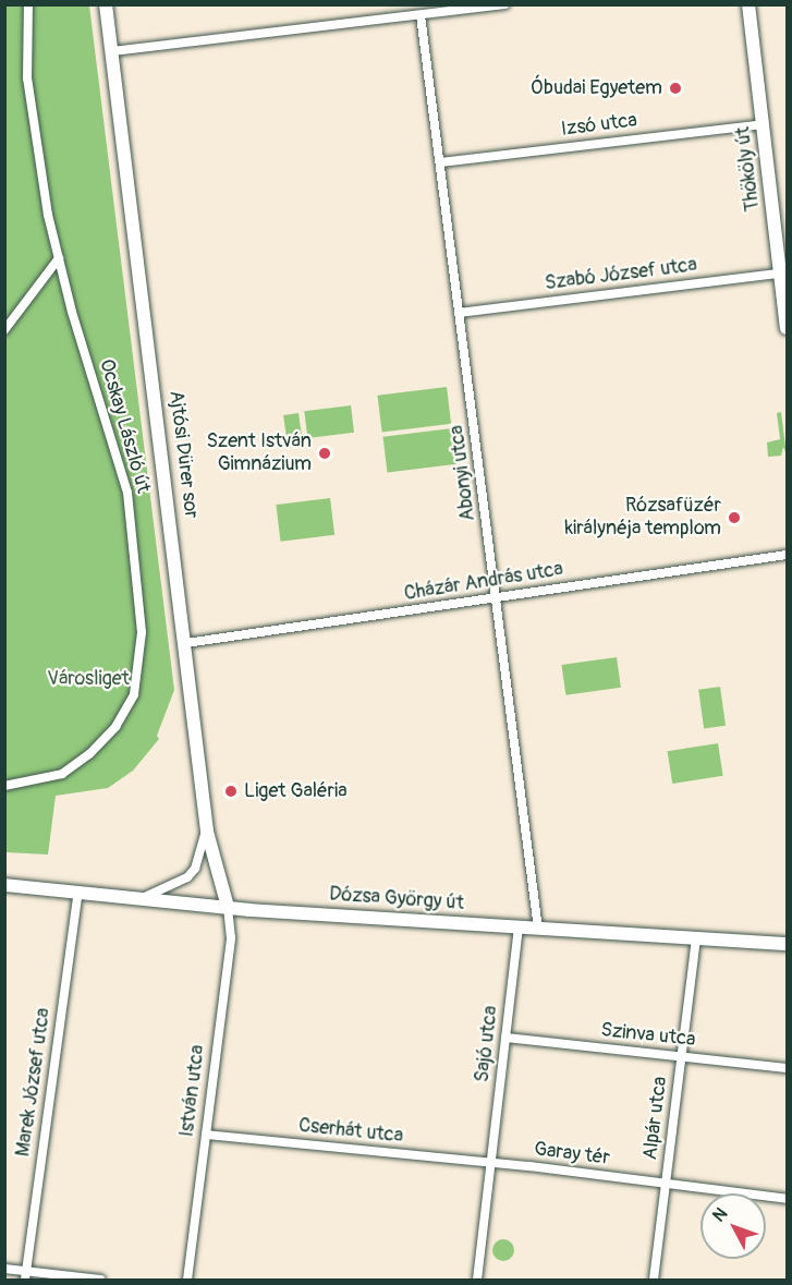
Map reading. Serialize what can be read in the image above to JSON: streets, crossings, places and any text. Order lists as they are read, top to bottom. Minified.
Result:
{"streets":{"main road":["Thököly út","Ajtósi Dürer sor","Dózsa György út"],"street":["Izsó utca","Szabó József utca","Ocskay László út","Abonyi utca","Cházár András utca","Szinva utca","Sajó utca","Marek József utca","István utca","Alpár utca","Cserhát utca","Garay tér"]},"crossings":[["Izsó utca","Thököly út"],["Izsó utca","Abonyi utca"],["Thököly út","Szabó József utca"],["Szabó József utca","Abonyi utca"],["Ajtósi Dürer sor","Cházár András utca"],["Ajtósi Dürer sor","Dózsa György út"],["Ajtósi Dürer sor","István utca"],["Abonyi utca","Cházár András utca"],["Abonyi utca","Dózsa György út"],["Dózsa György út","Sajó utca"],["Dózsa György út","Marek József utca"],["Dózsa György út","István utca"],["Dózsa György út","Alpár utca"],["Szinva utca","Sajó utca"],["Szinva utca","Alpár utca"],["Sajó utca","Cserhát utca"],["Sajó utca","Garay tér"],["István utca","Cserhát utca"],["Alpár utca","Garay tér"],["Cserhát utca","Garay tér"]],"parks":["Városliget"],"places":["Óbudai Egyetem","Szent István Gimnázium","Rózsafüzér királynéja templom","Liget Galéria"],"north":"top left"}
